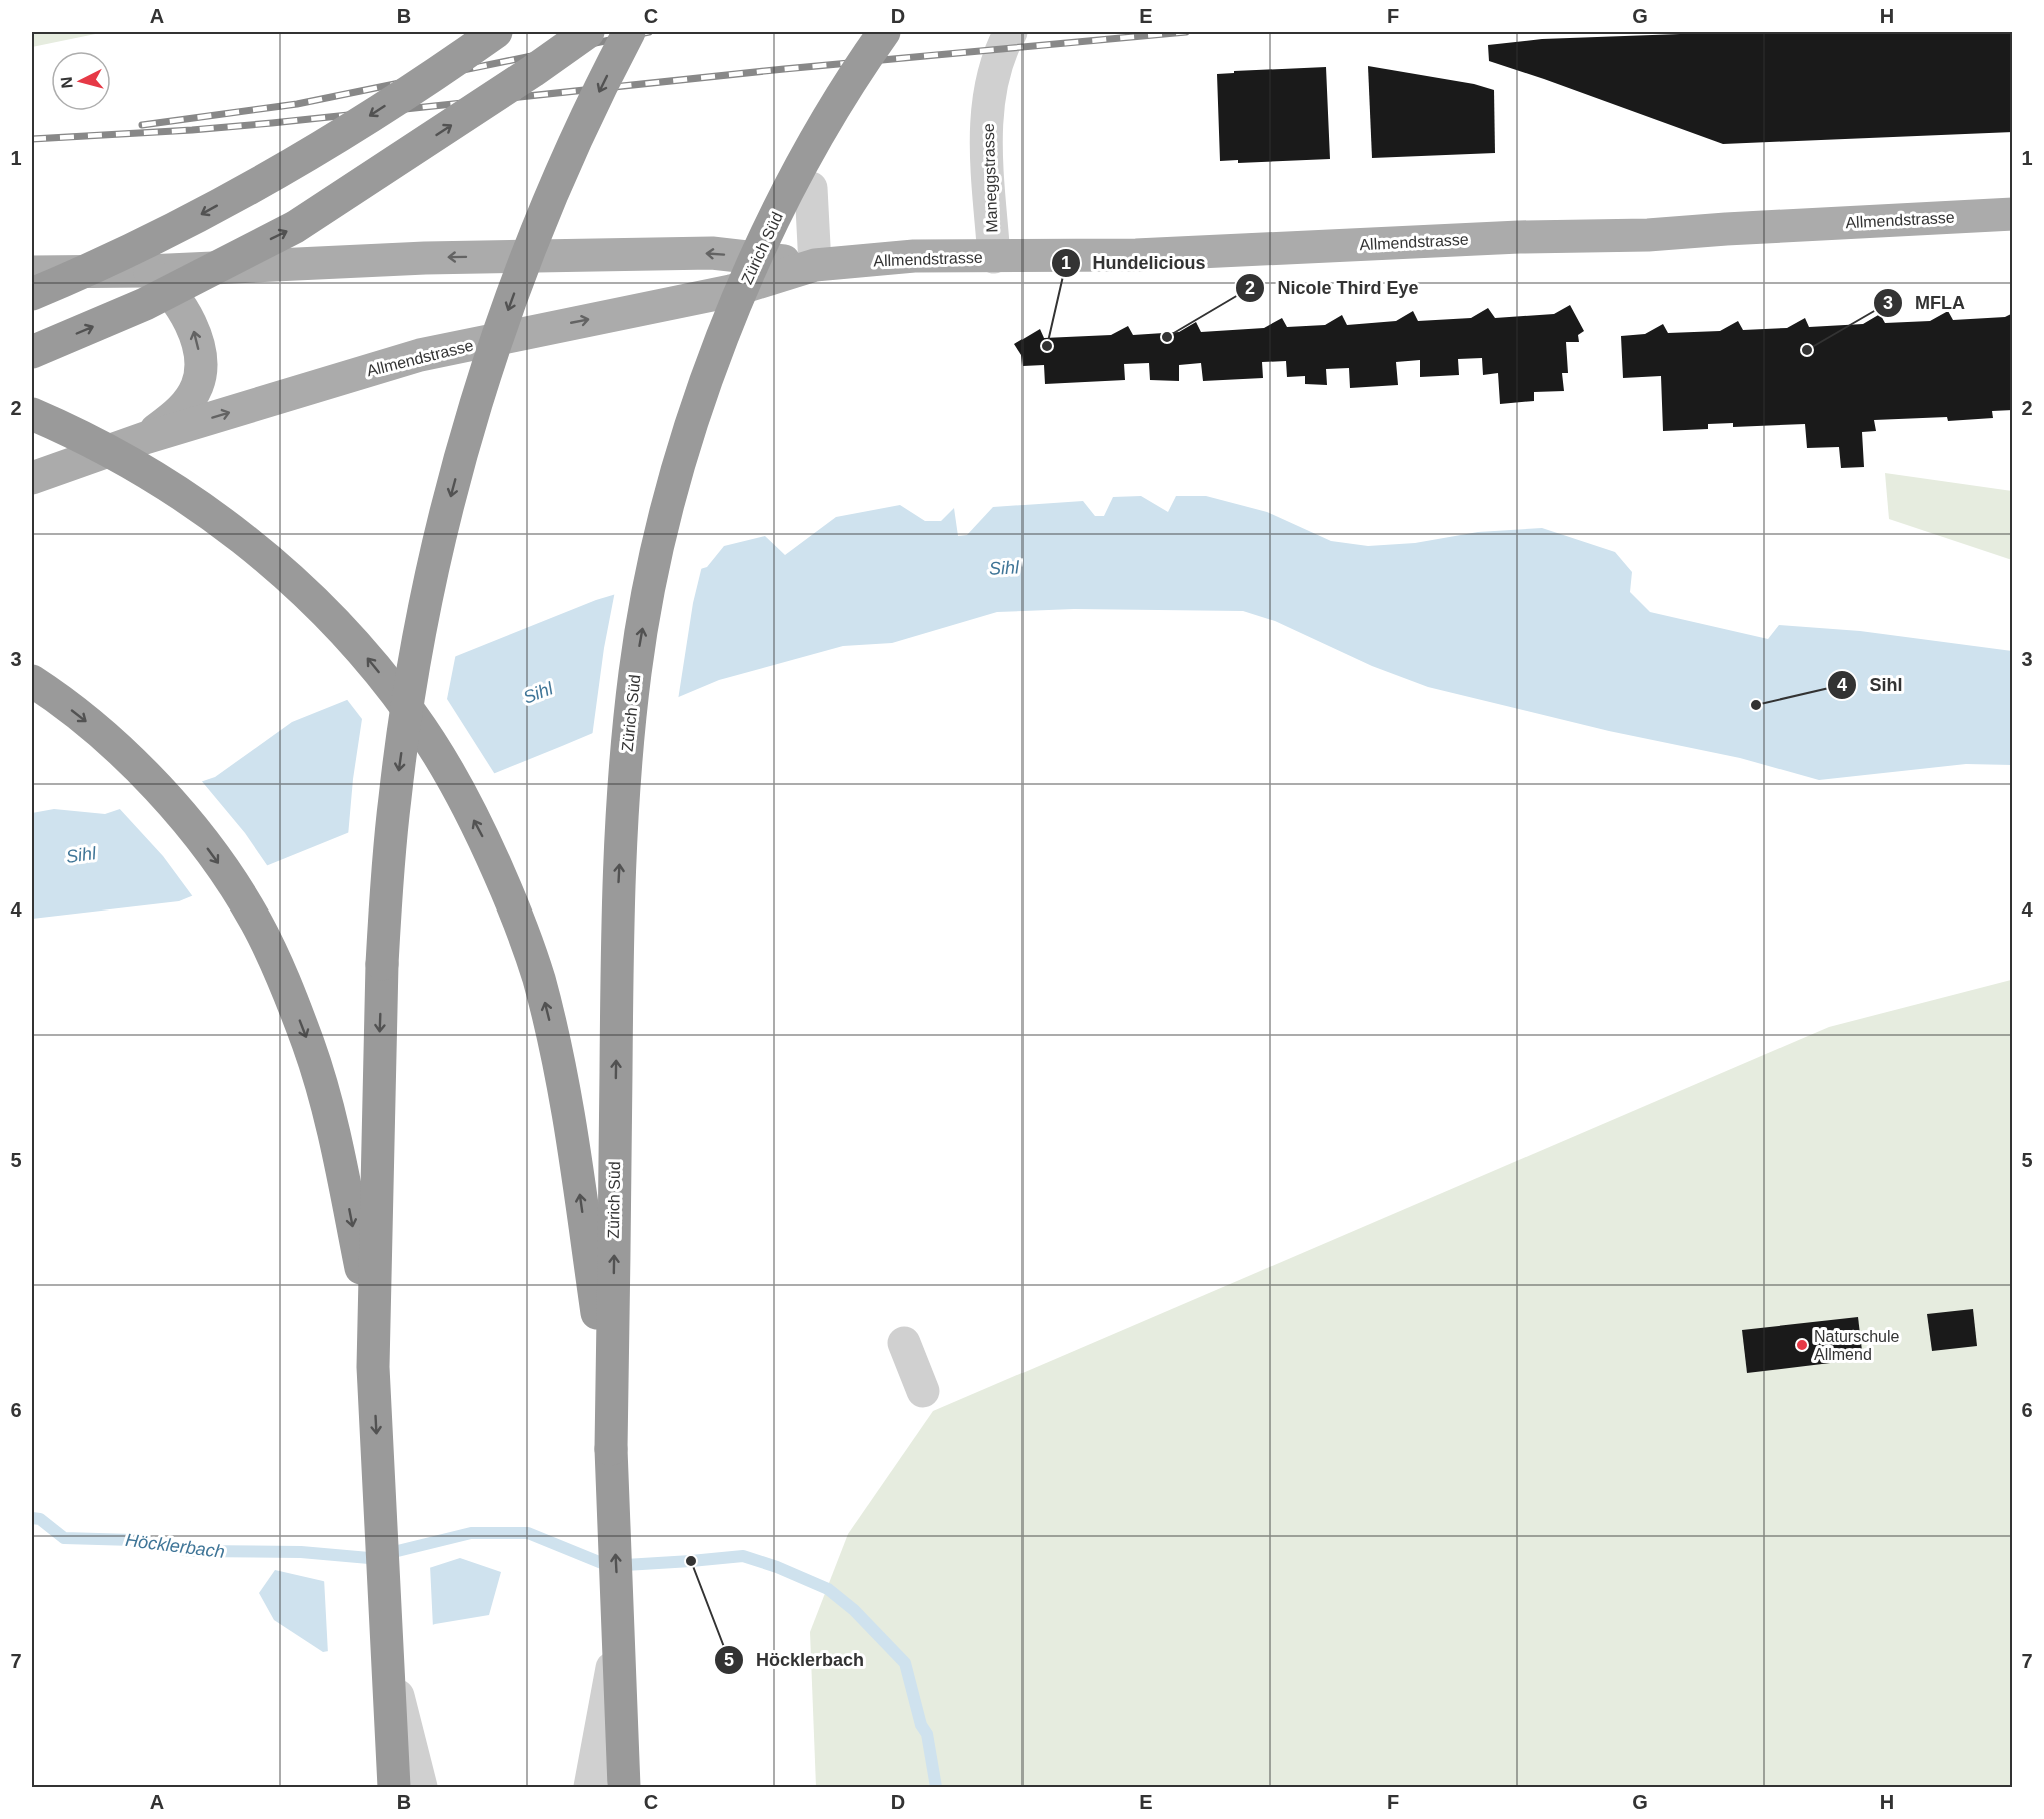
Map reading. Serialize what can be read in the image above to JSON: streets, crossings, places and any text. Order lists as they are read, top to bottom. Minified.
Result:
{"streets":{"highway":["Zürich Süd"],"main road":["Allmendstrasse"],"street":["Maneggstrasse"]},"crossings":[["Maneggstrasse","Allmendstrasse"]],"water":["Sihl","Höcklerbach"],"places":["Nicole Third Eye","Hundelicious","MFLA","Sihl","Naturschule Allmend","Höcklerbach"],"north":"left","grid":{"columns":["A","B","C","D","E","F","G","H"],"rows":["1","2","3","4","5","6","7"]}}
